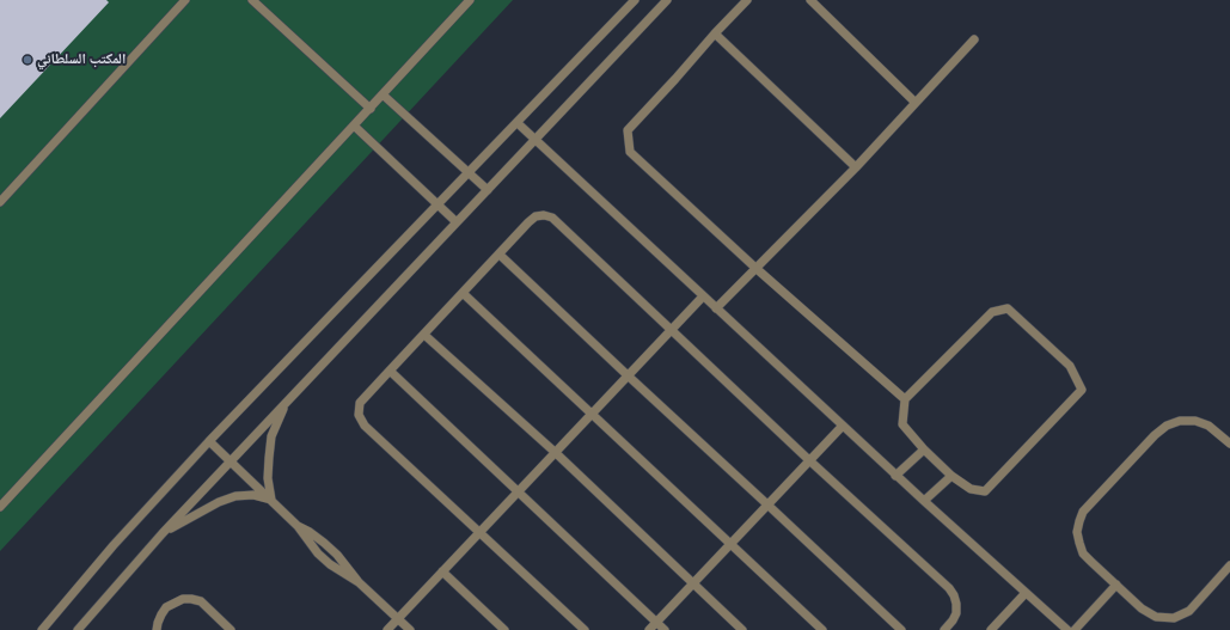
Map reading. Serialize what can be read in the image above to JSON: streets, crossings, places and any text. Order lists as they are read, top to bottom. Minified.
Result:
{"places":["المكتب السلطاني"]}
